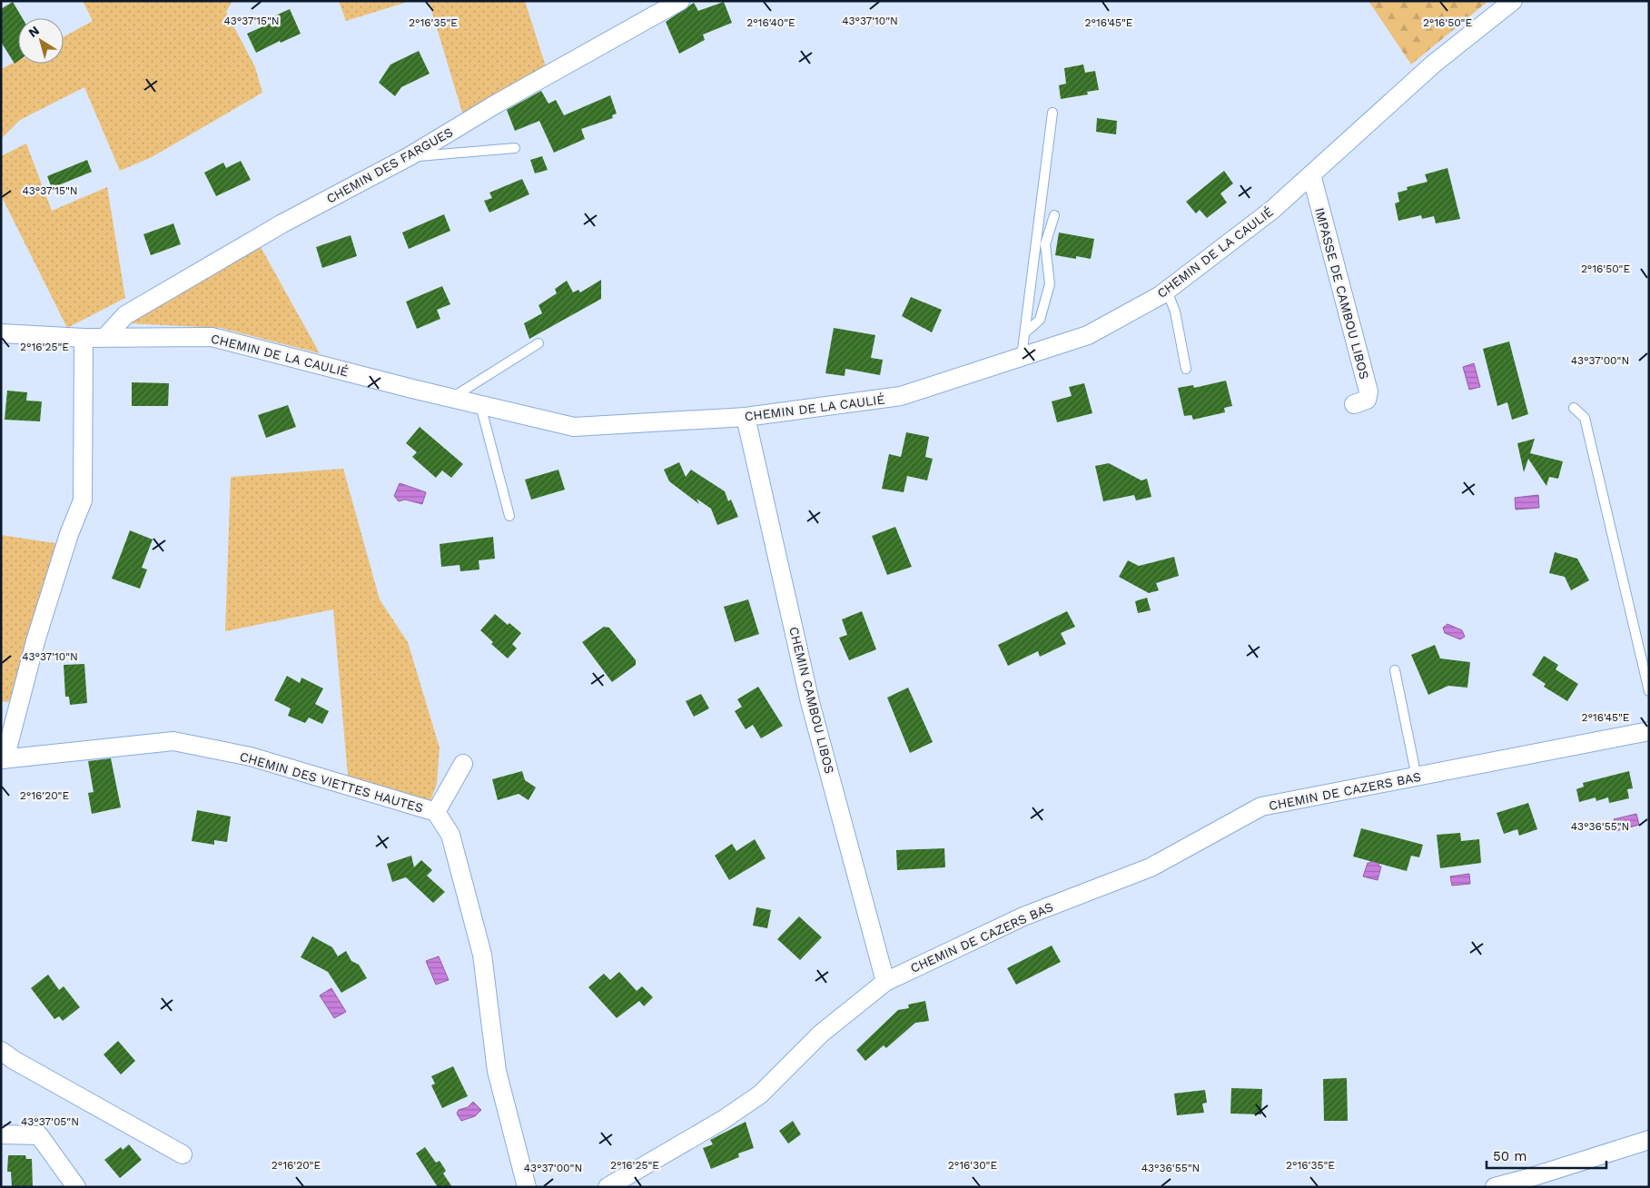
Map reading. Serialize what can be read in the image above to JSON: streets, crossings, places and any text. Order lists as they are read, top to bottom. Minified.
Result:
{"streets":{"street":["CHEMIN DES FARGUES","CHEMIN DE LA CAULIÉ","IMPASSE DE CAMBOU LIBOS","CHEMIN CAMBOU LIBOS","CHEMIN DES VIETTES HAUTES","CHEMIN DE CAZERS BAS"]},"crossings":[["CHEMIN DES FARGUES","CHEMIN DE LA CAULIÉ"],["CHEMIN DE LA CAULIÉ","IMPASSE DE CAMBOU LIBOS"],["CHEMIN DE LA CAULIÉ","CHEMIN CAMBOU LIBOS"],["CHEMIN CAMBOU LIBOS","CHEMIN DE CAZERS BAS"]],"scale_bar":"50 m","north":"top left","coordinates":["43°37'15\"N","43°37'10\"N","2°16'35\"E","2°16'40\"E","2°16'45\"E","2°16'50\"E","2°16'25\"E","43°37'00\"N","2°16'20\"E","43°36'55\"N","43°37'05\"N","2°16'30\"E"]}
